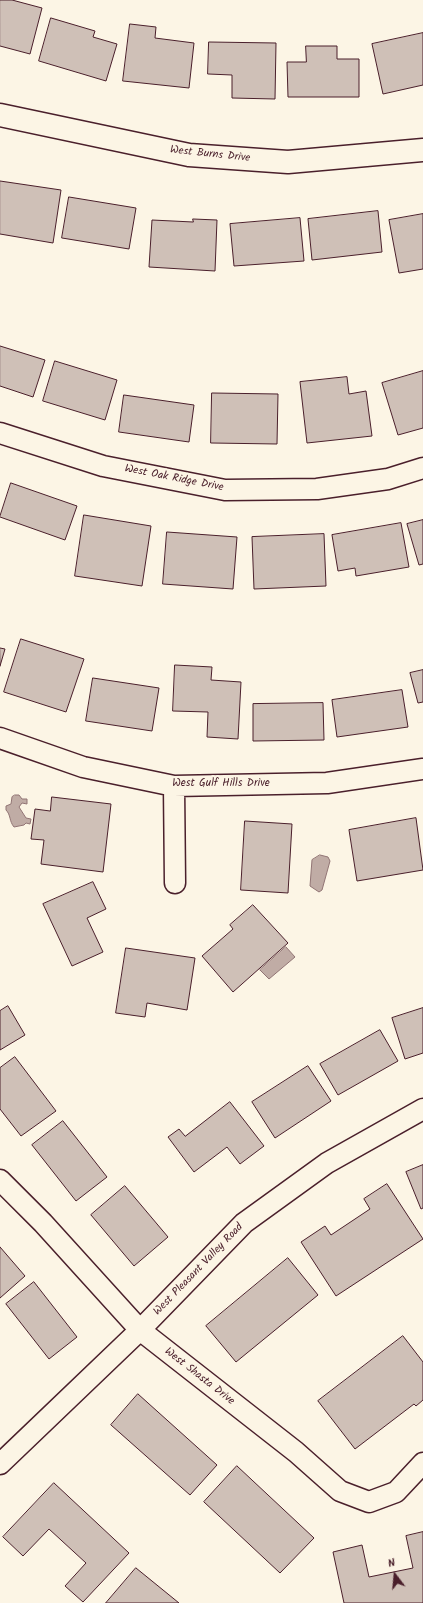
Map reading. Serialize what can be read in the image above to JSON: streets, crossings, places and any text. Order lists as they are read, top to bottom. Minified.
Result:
{"streets":{"street":["West Burns Drive","West Oak Ridge Drive","West Gulf Hills Drive","West Pleasant Valley Road","West Shasta Drive"]},"crossings":[["West Pleasant Valley Road","West Shasta Drive"]],"north":"top"}
